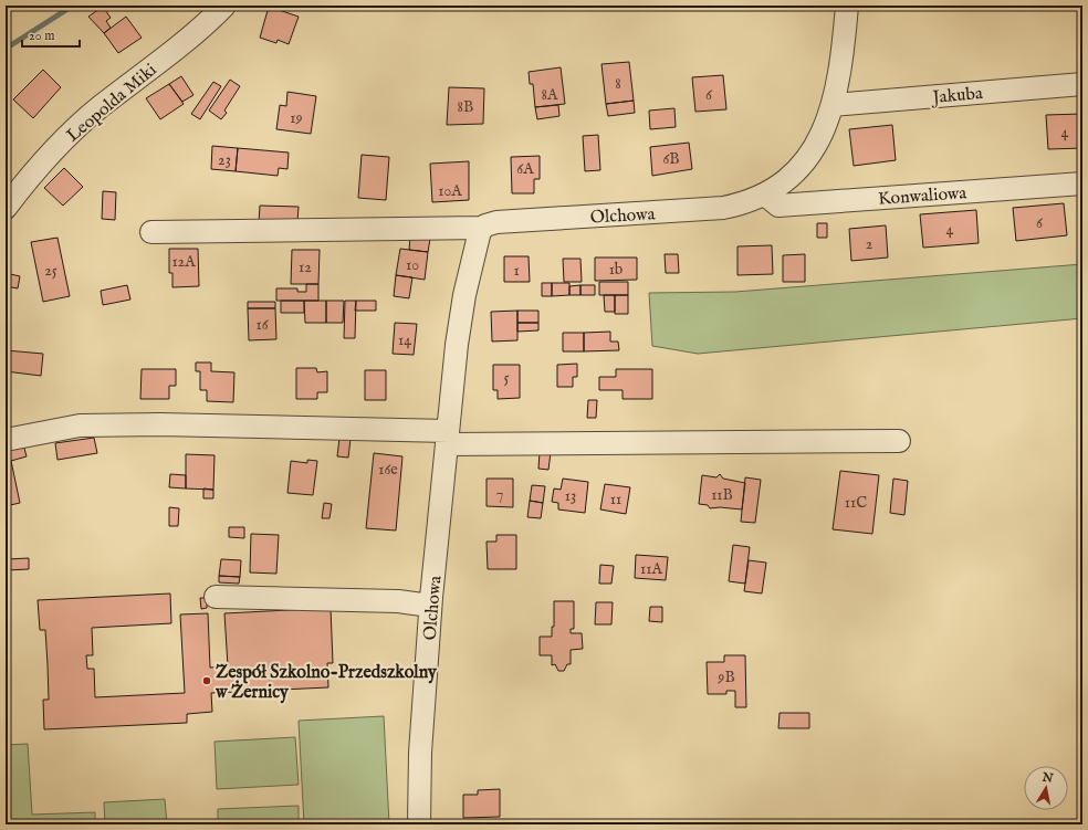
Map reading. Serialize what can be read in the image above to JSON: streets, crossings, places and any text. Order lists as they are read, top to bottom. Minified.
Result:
{"streets":{"street":["Jakuba","Leopolda Miki","Konwaliowa","Olchowa"]},"crossings":[["Jakuba","Olchowa"],["Konwaliowa","Olchowa"]],"places":["Zespół Szkolno-Przedszkolny w Żernicy"],"house_numbers":["8","8A","6","8B","19","4","6B","23","6A","10A","6","4","2","12A","10","12","1b","25","1","16","14","5","16e","7","11B","13","11","11C","11A","9B"],"scale_bar":"20 m","north":"top"}
